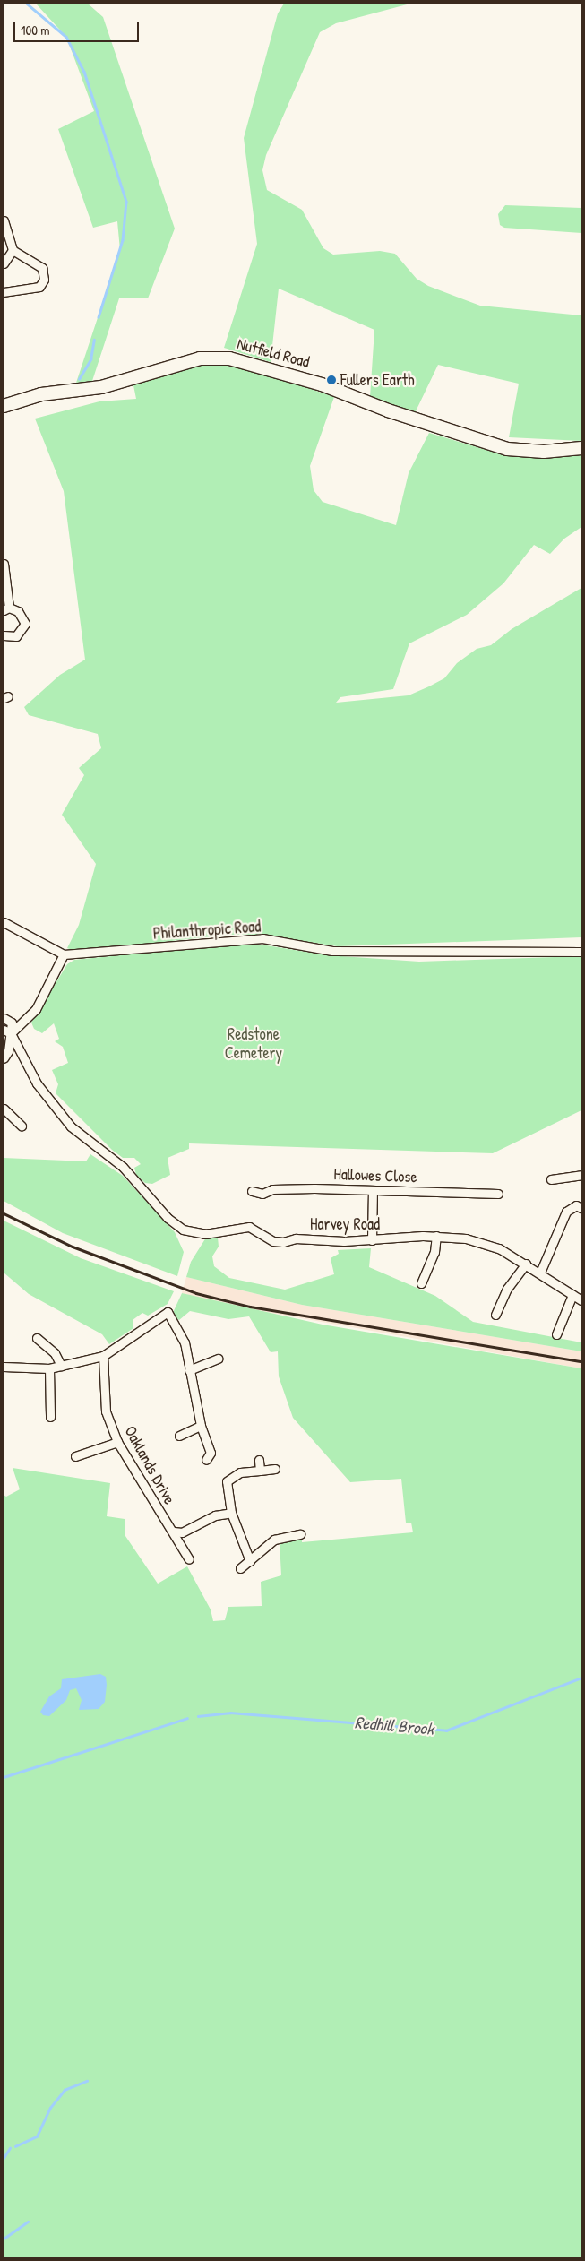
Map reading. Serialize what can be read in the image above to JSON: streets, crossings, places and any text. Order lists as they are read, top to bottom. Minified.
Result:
{"streets":{"main road":["Nutfield Road"],"street":["Philanthropic Road","Hallowes Close","Harvey Road","Oaklands Drive"]},"water":["Redhill Brook"],"parks":["Redstone Cemetery"],"places":["Fullers Earth"],"scale_bar":"100 m"}
